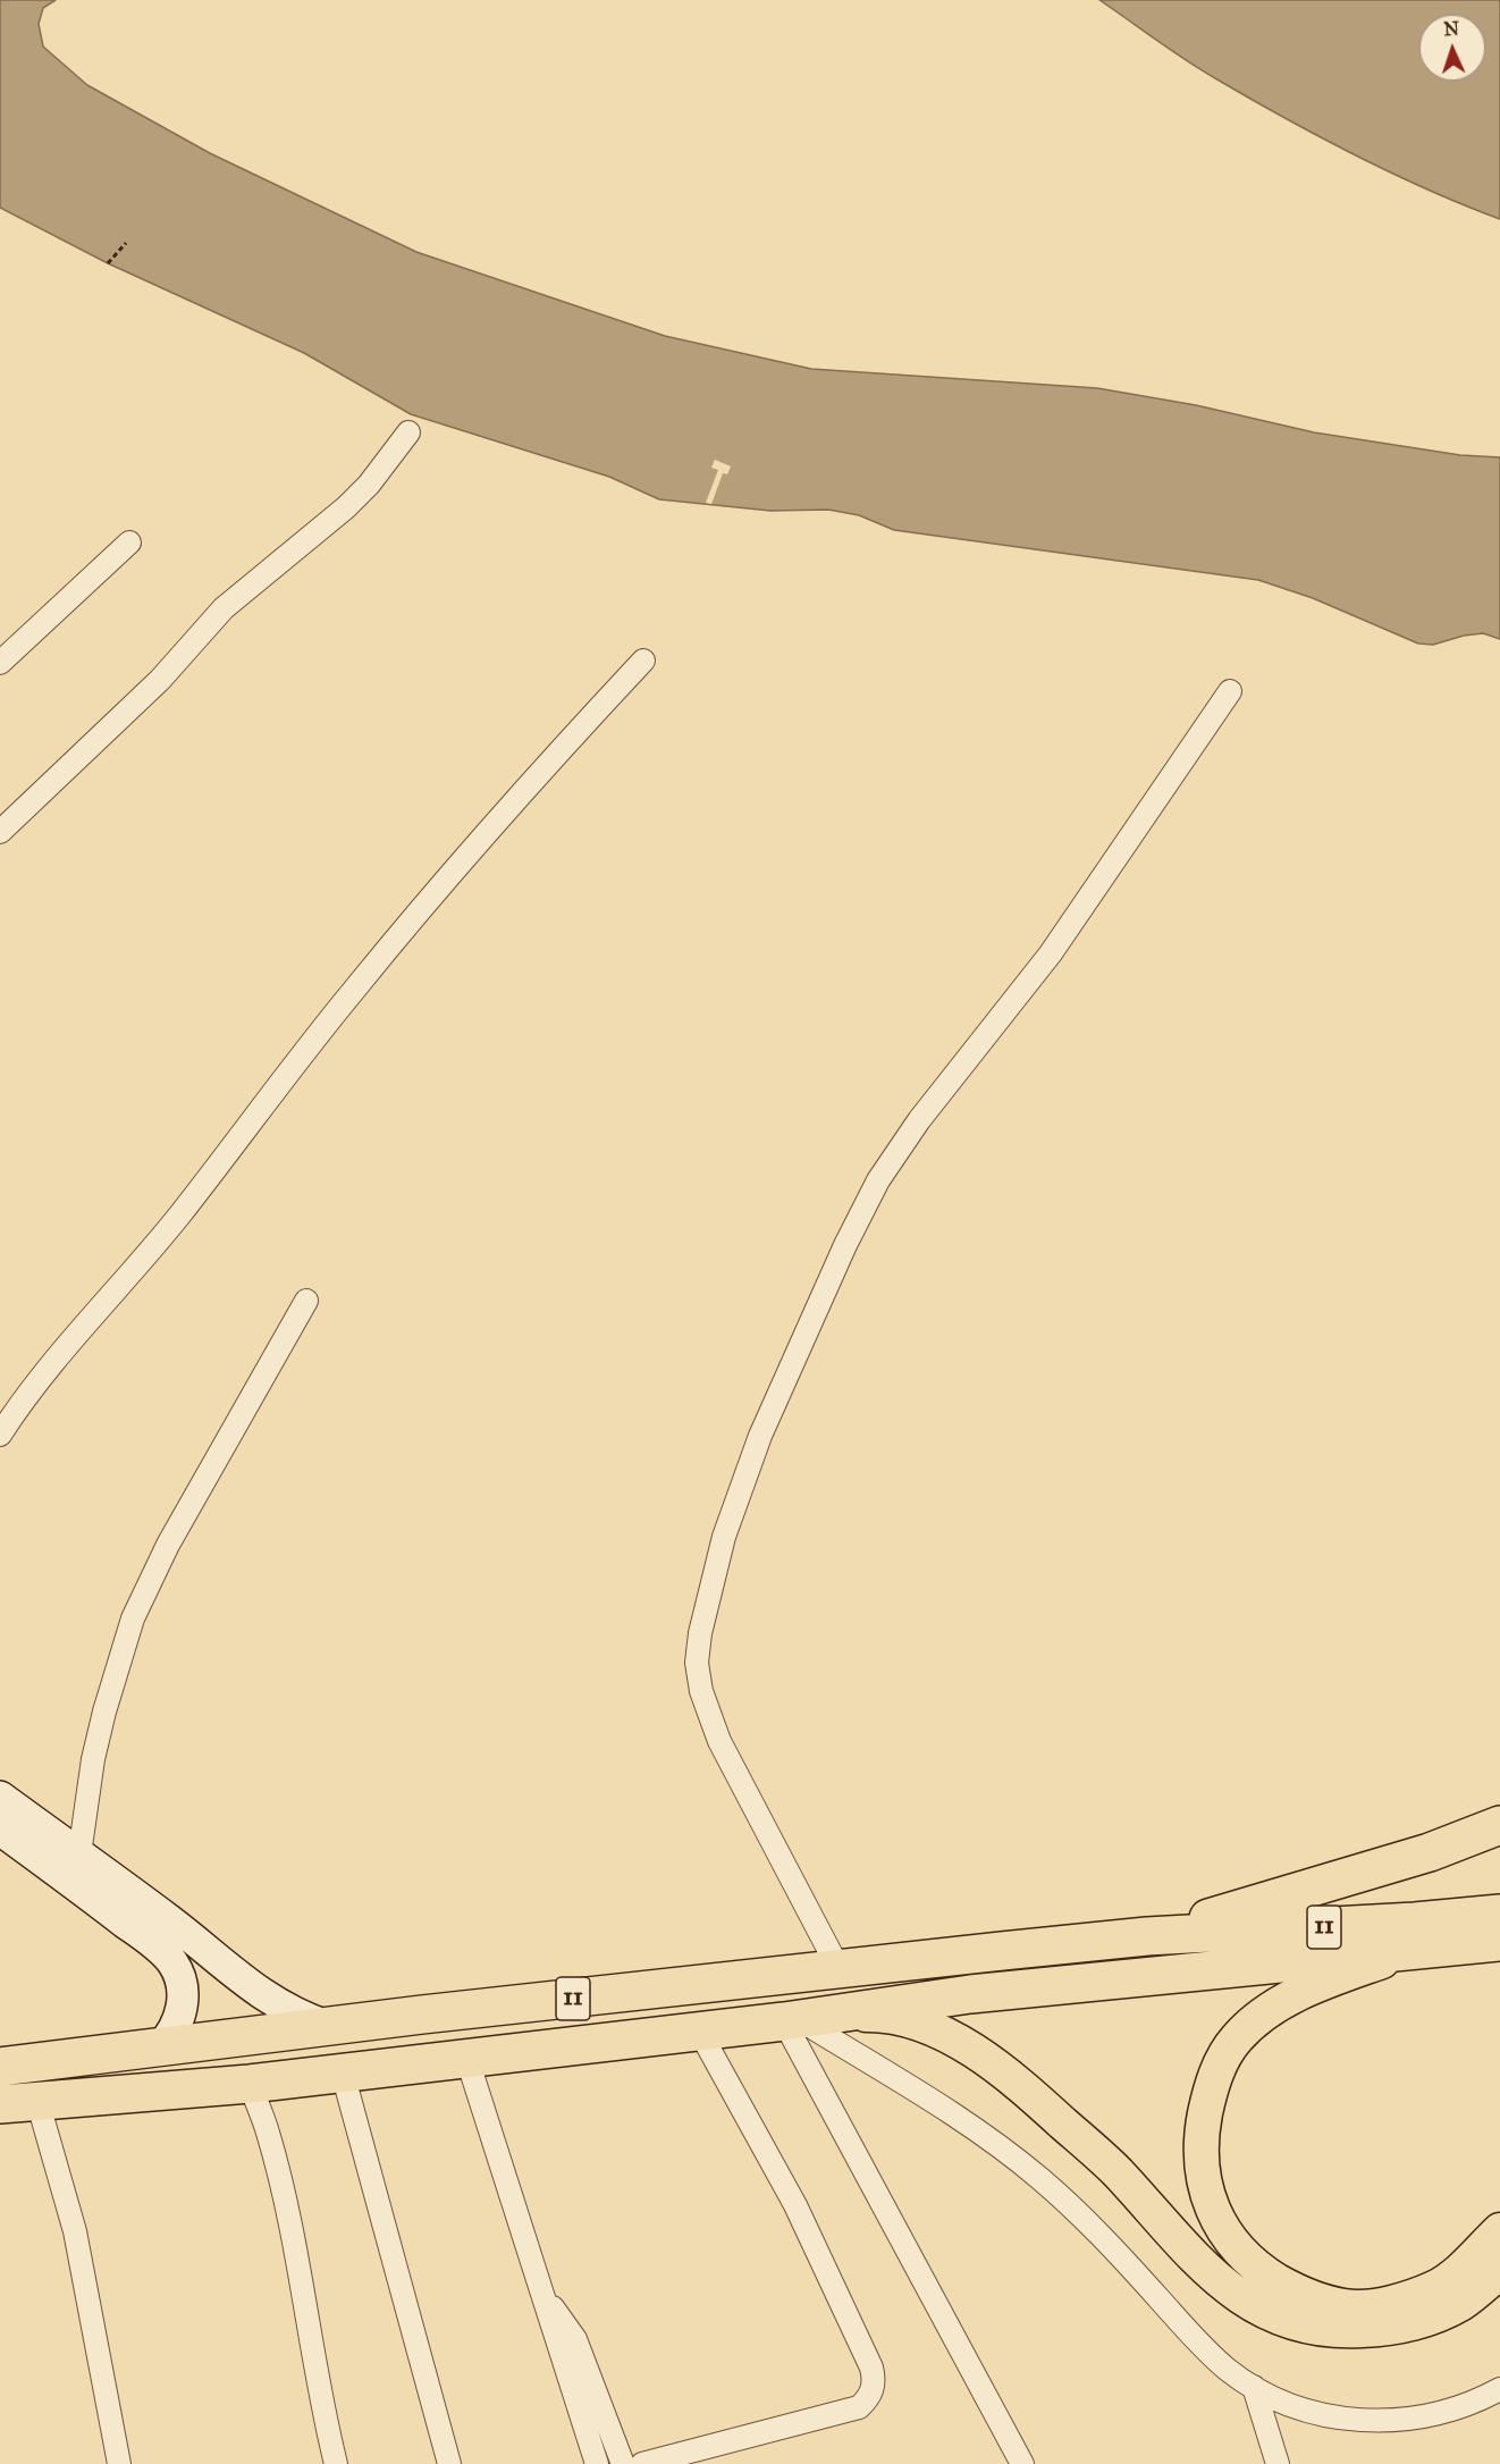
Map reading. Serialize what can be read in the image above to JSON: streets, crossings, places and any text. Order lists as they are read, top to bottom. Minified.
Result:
{"streets":{"highway":["11"]},"north":"top"}
